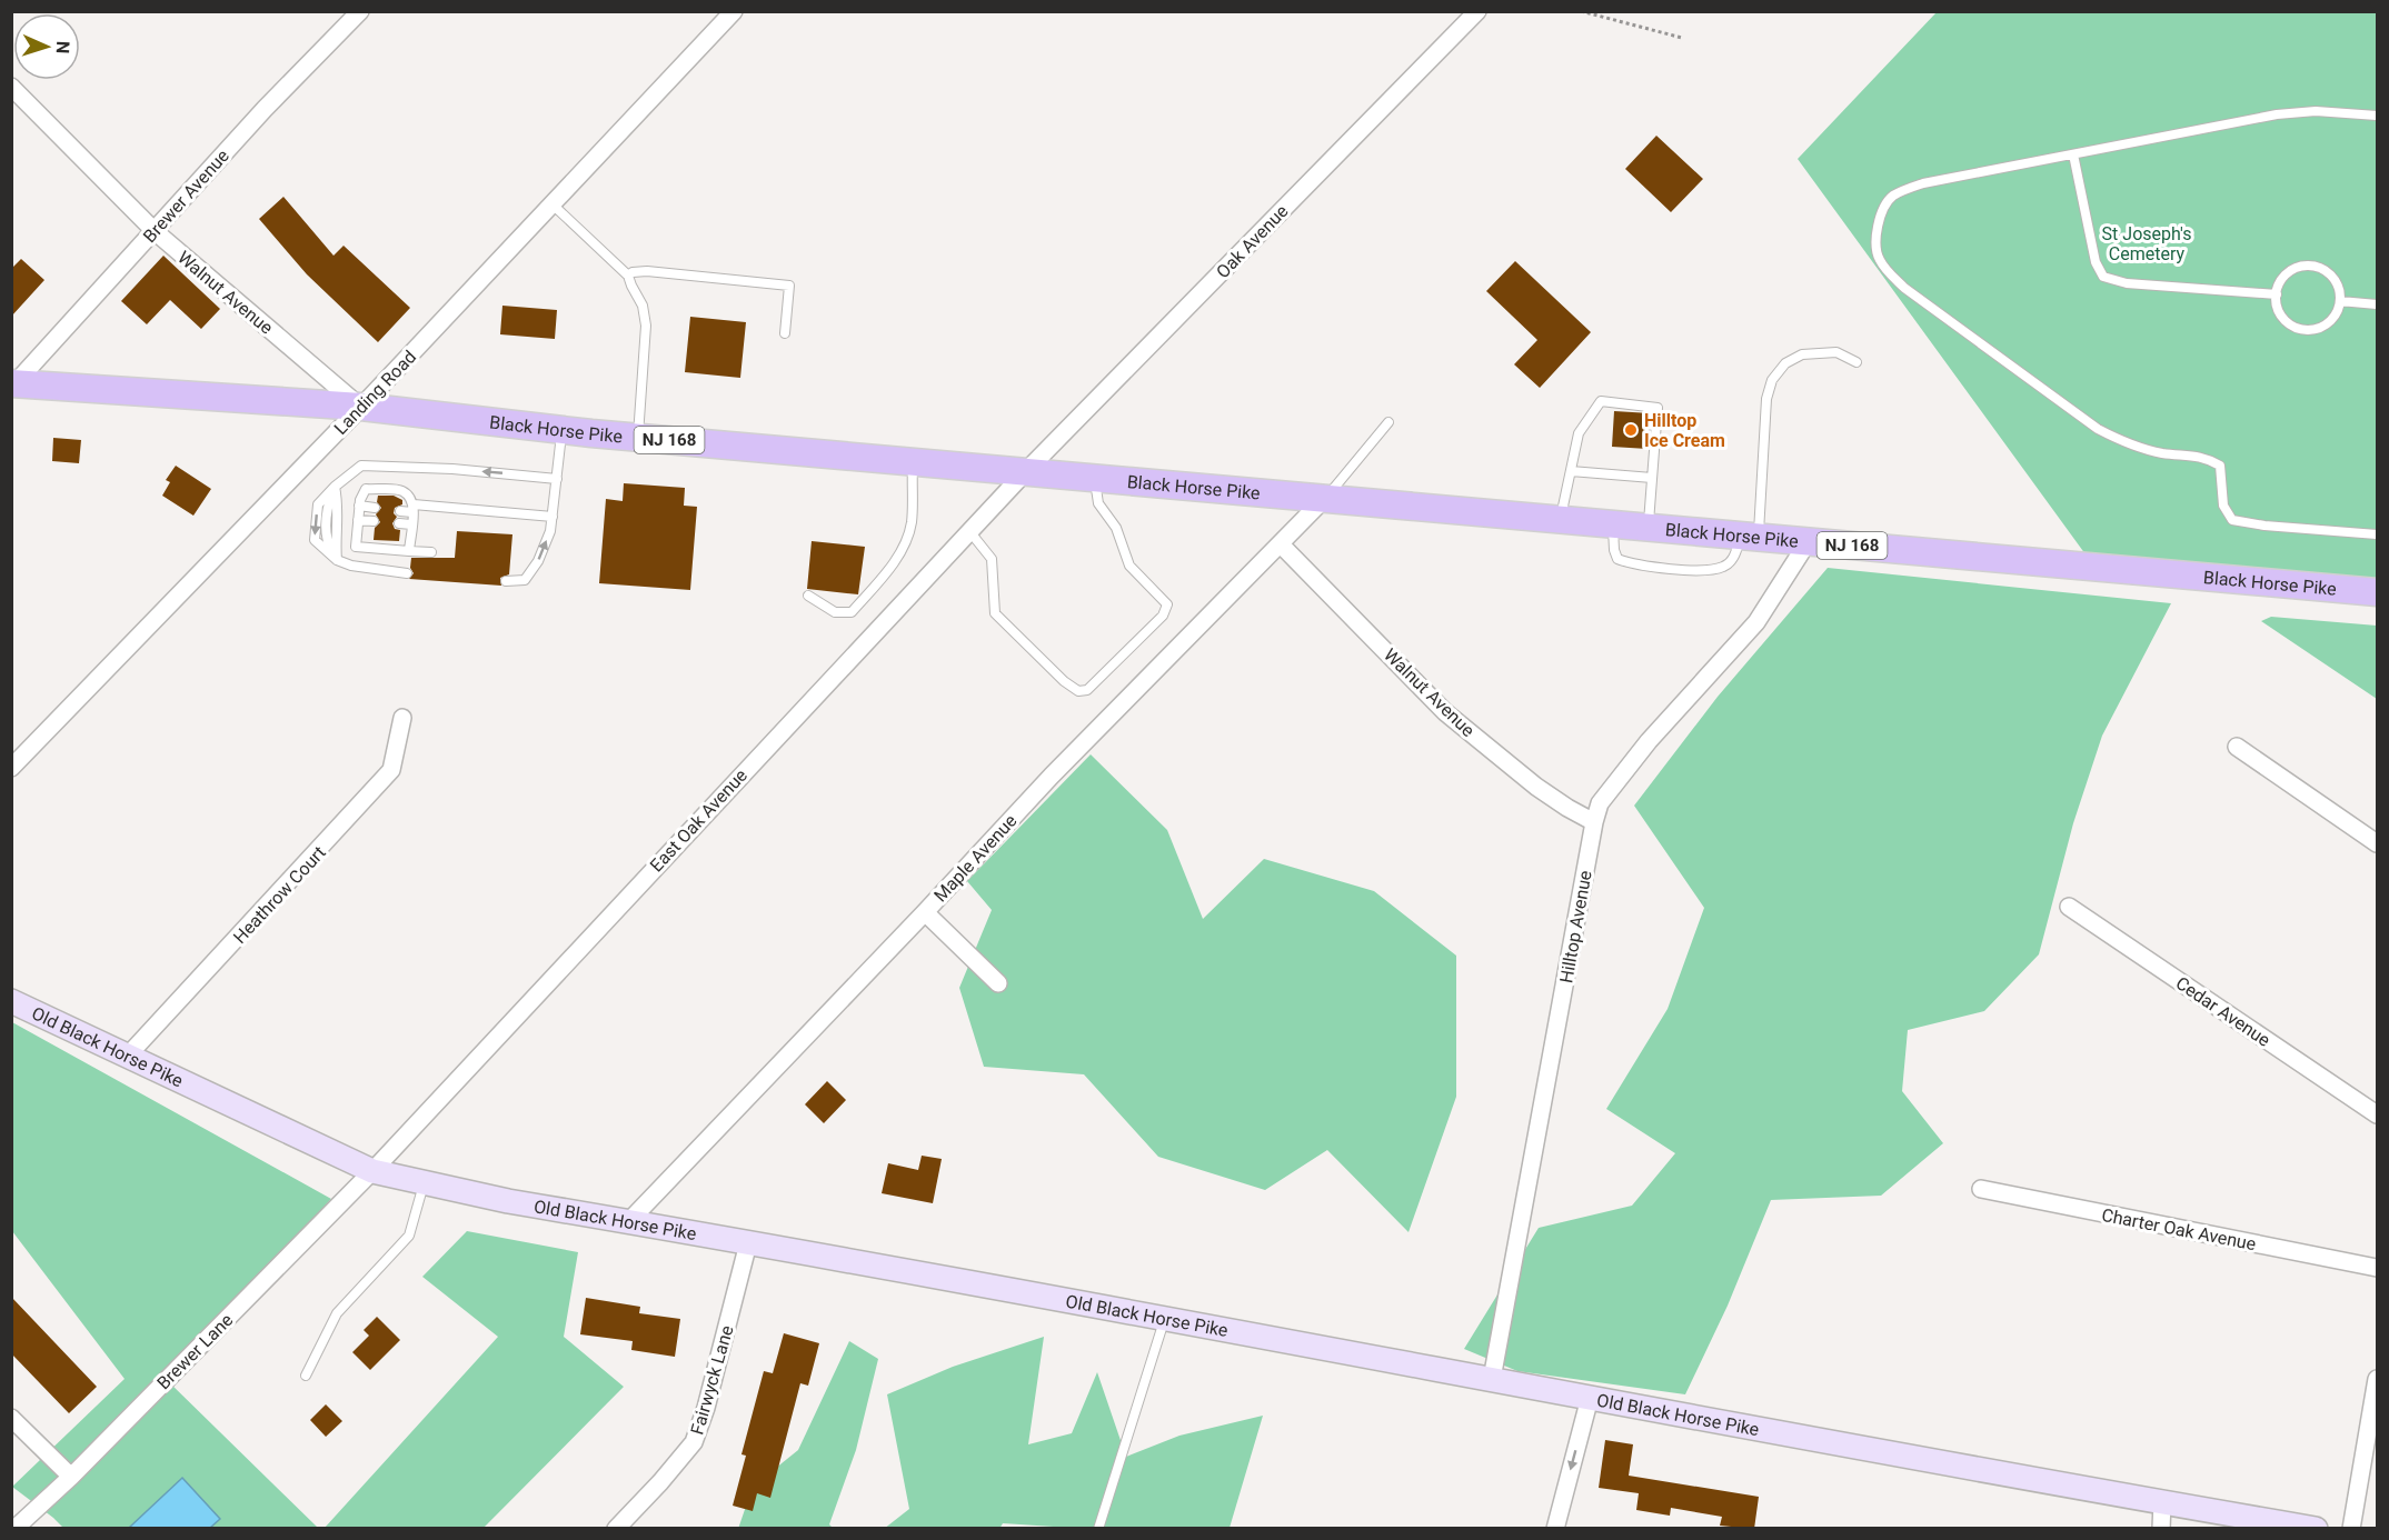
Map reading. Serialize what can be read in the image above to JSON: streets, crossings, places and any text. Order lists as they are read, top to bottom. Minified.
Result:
{"streets":{"main road":["Black Horse Pike","NJ 168"],"street":["Brewer Avenue","Oak Avenue","Walnut Avenue","Landing Road","East Oak Avenue","Maple Avenue","Heathrow Court","Hilltop Avenue","Cedar Avenue","Old Black Horse Pike","Charter Oak Avenue","Brewer Lane","Fairwyck Lane"]},"crossings":[["Brewer Avenue","Walnut Avenue"],["Brewer Avenue","Black Horse Pike"],["Oak Avenue","Black Horse Pike"],["Oak Avenue","East Oak Avenue"],["Walnut Avenue","Landing Road"],["Walnut Avenue","Black Horse Pike"],["Walnut Avenue","Maple Avenue"],["Walnut Avenue","Hilltop Avenue"],["Landing Road","Black Horse Pike"],["Black Horse Pike","East Oak Avenue"],["Black Horse Pike","Maple Avenue"],["Black Horse Pike","Hilltop Avenue"],["East Oak Avenue","Old Black Horse Pike"],["East Oak Avenue","Brewer Lane"],["Maple Avenue","Old Black Horse Pike"],["Heathrow Court","Old Black Horse Pike"],["Hilltop Avenue","Old Black Horse Pike"],["Old Black Horse Pike","Brewer Lane"],["Old Black Horse Pike","Fairwyck Lane"]],"parks":["St Joseph's Cemetery"],"places":["Hilltop Ice Cream"],"north":"right"}
